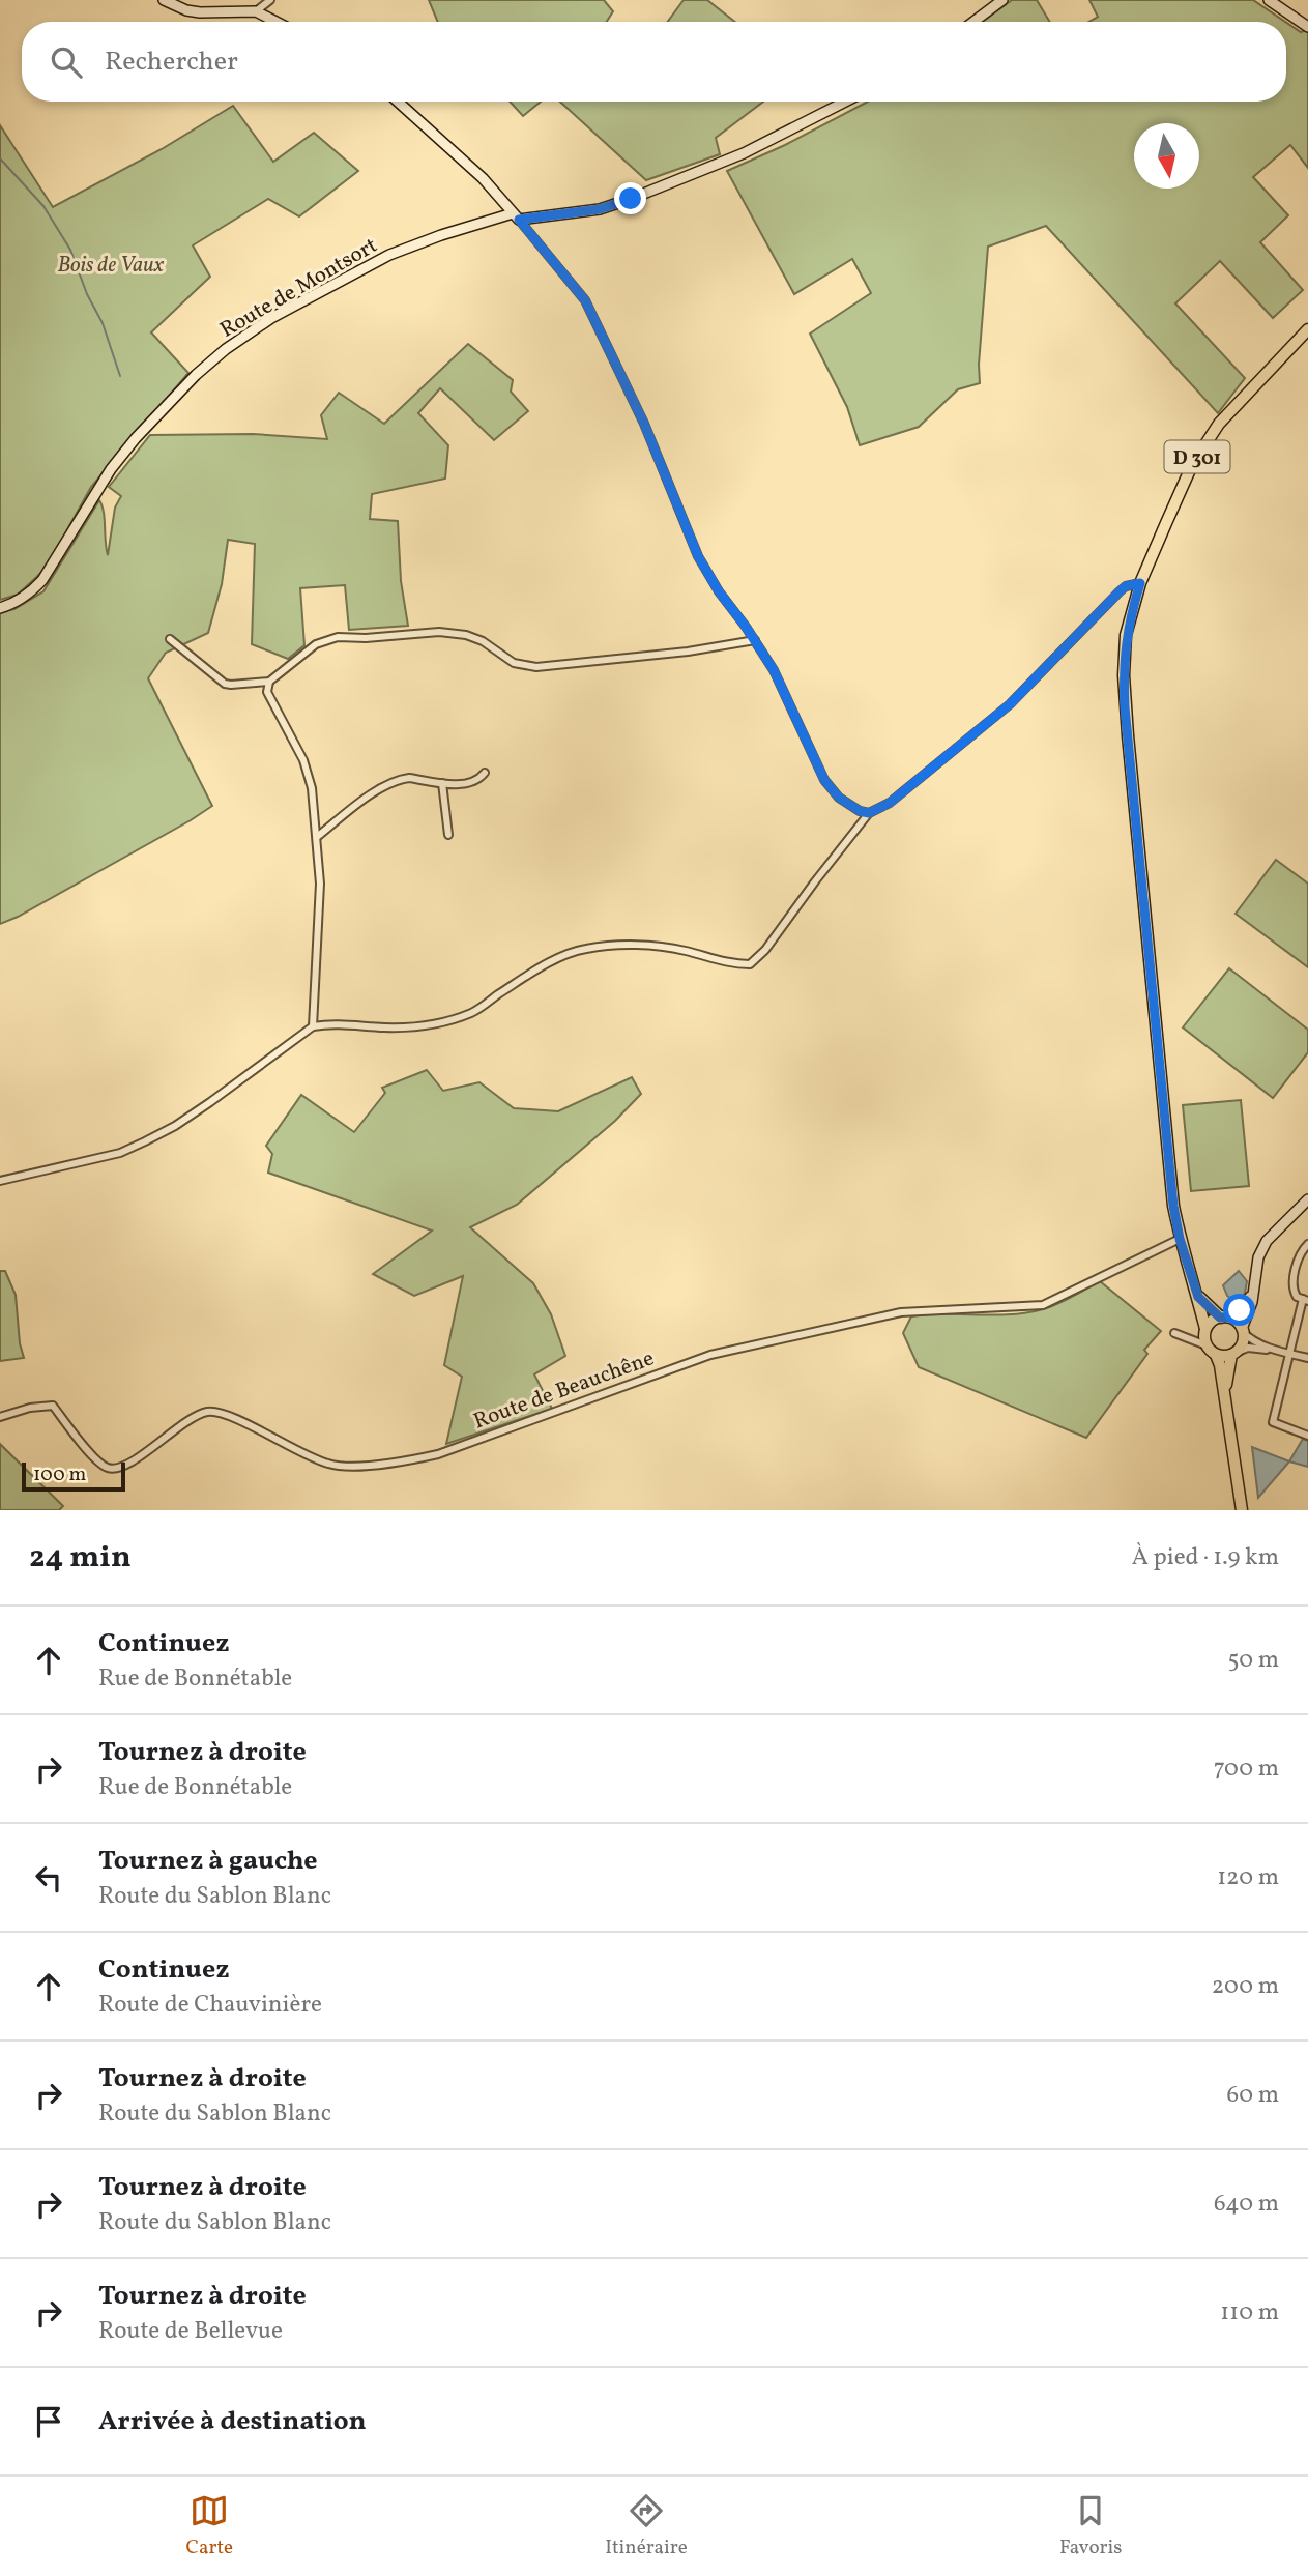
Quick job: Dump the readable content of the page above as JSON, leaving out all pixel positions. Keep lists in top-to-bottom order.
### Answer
{
  "streets": {
    "main road": ["D 301"],
    "street": ["Route de Montsort", "Route de Beauchêne"]
  },
  "crossings": [
    ["D 301", "Route de Beauchêne"]
  ],
  "parks": ["Bois de Vaux"],
  "scale_bar": "100 m",
  "north": "bottom",
  "page": {
    "search": "Rechercher",
    "scale": "100 m",
    "heading": ["24 min", "À pied · 1.9 km"],
    "list": [
      ["Continuez", "Rue de Bonnétable", "50 m"],
      ["Tournez à droite", "Rue de Bonnétable", "700 m"],
      ["Tournez à gauche", "Route du Sablon Blanc", "120 m"],
      ["Continuez", "Route de Chauvinière", "200 m"],
      ["Tournez à droite", "Route du Sablon Blanc", "60 m"],
      ["Tournez à droite", "Route du Sablon Blanc", "640 m"],
      ["Tournez à droite", "Route de Bellevue", "110 m"],
      "Arrivée à destination"
    ],
    "nav": ["Carte", "Itinéraire", "Favoris"]
  }
}
